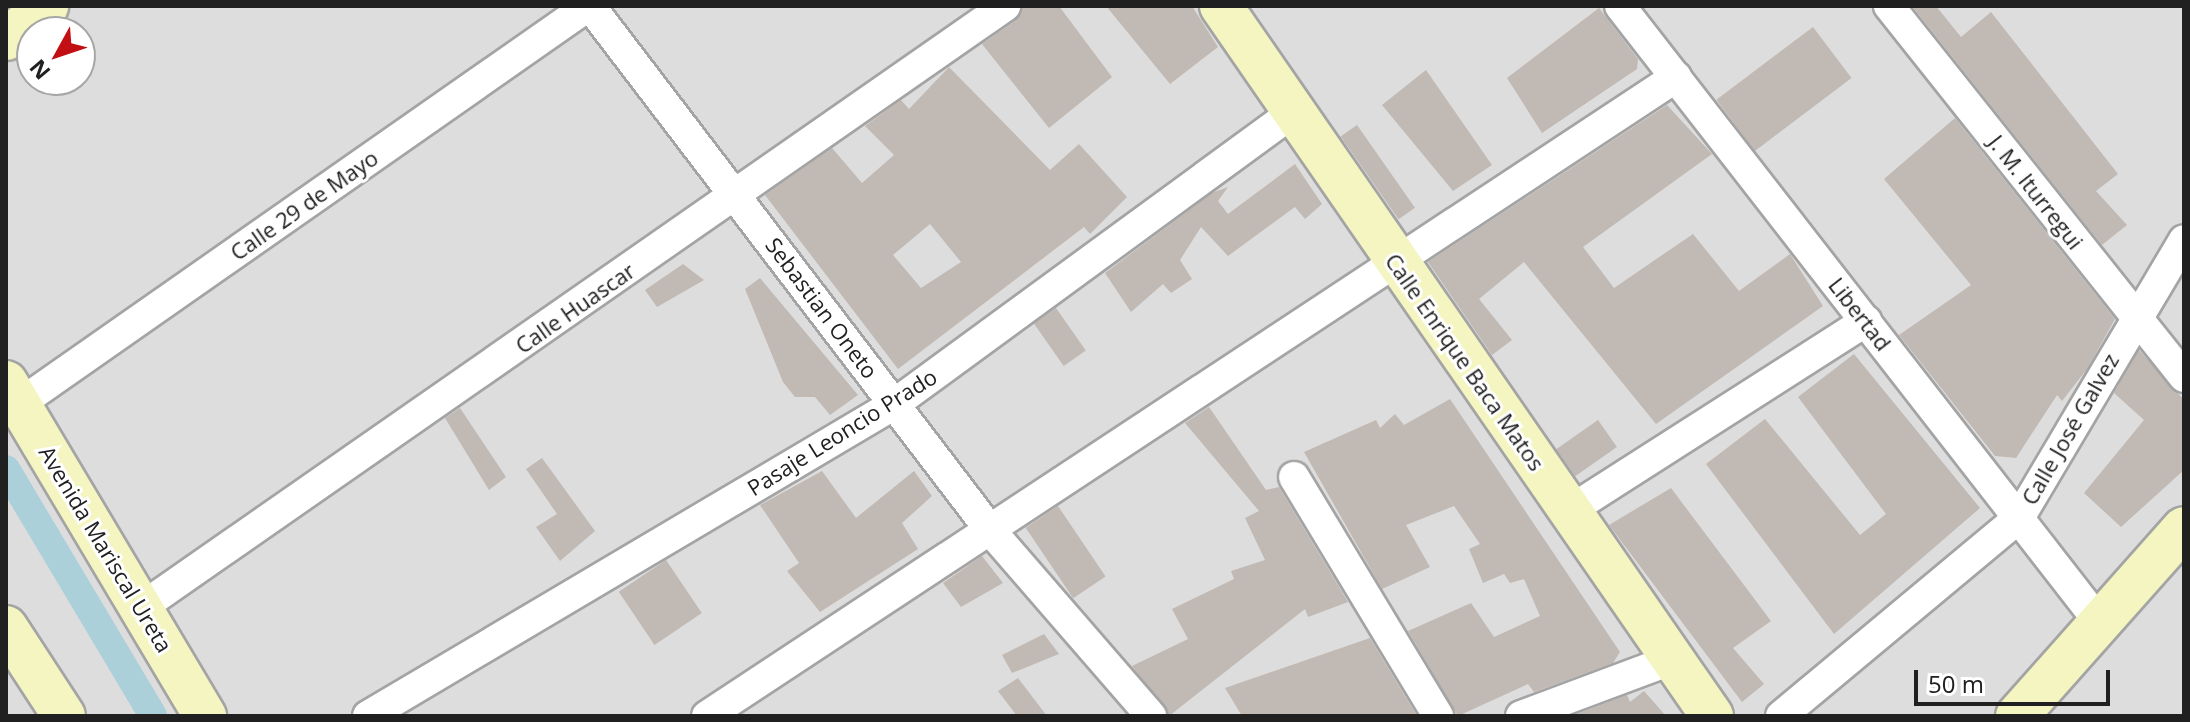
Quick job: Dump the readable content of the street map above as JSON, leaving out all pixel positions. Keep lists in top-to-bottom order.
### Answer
{
  "streets": {
    "street": [
      "J. M. Iturregui",
      "Calle 29 de Mayo",
      "Calle Huascar",
      "Sebastian Oneto",
      "Libertad",
      "Calle Enrique Baca Matos",
      "Calle José Galvez",
      "Pasaje Leoncio Prado",
      "Avenida Mariscal Ureta"
    ]
  },
  "crossings": [
    ["J. M. Iturregui", "Calle José Galvez"],
    ["Calle 29 de Mayo", "Sebastian Oneto"],
    ["Calle 29 de Mayo", "Avenida Mariscal Ureta"],
    ["Calle Huascar", "Sebastian Oneto"],
    ["Calle Huascar", "Avenida Mariscal Ureta"],
    ["Sebastian Oneto", "Pasaje Leoncio Prado"],
    ["Libertad", "Calle José Galvez"],
    ["Calle Enrique Baca Matos", "Pasaje Leoncio Prado"]
  ],
  "scale_bar": "50 m",
  "north": "bottom left"
}
